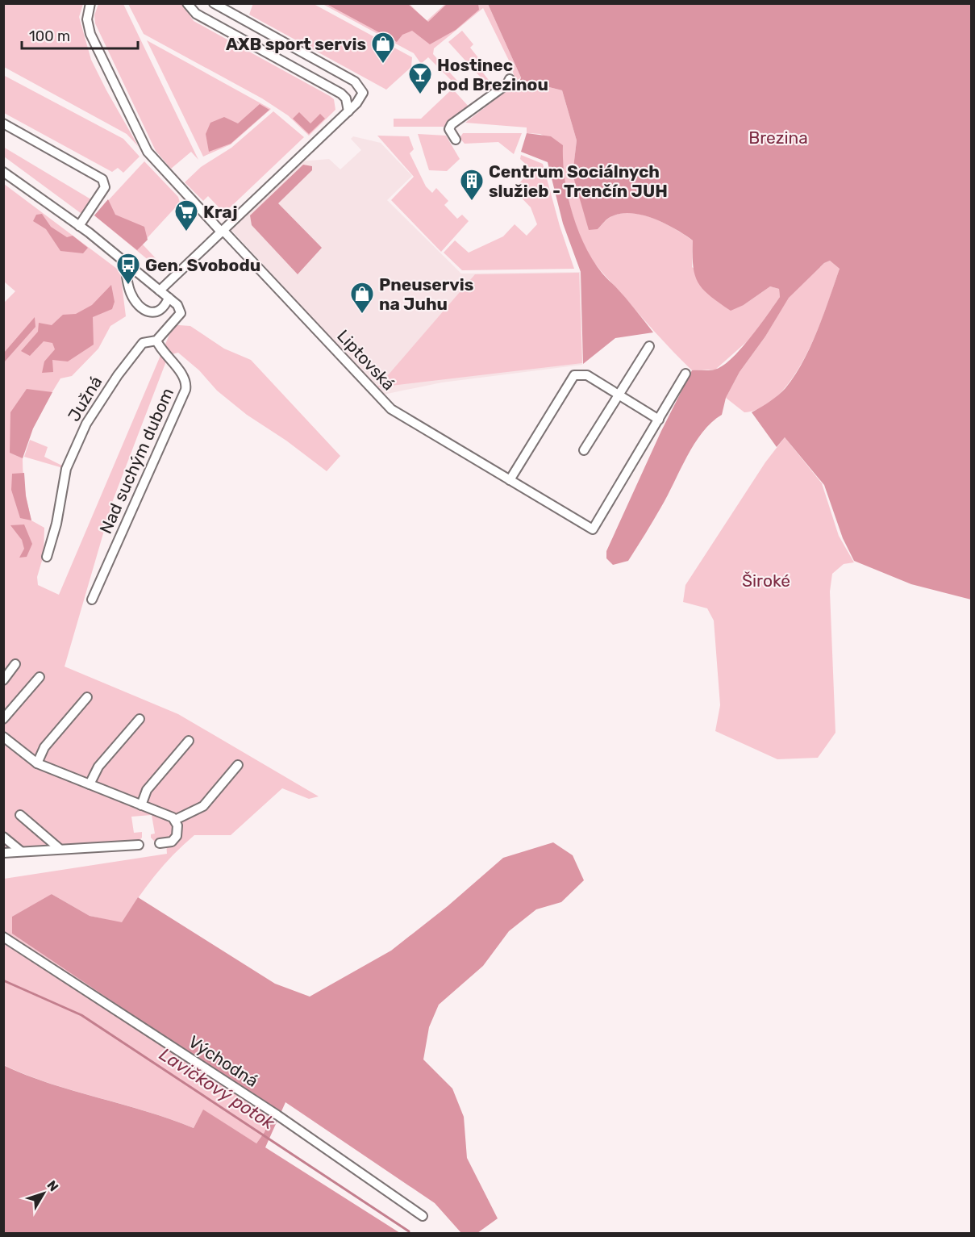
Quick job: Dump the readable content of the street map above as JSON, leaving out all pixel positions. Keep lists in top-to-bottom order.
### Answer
{
  "streets": {
    "street": [
      "Liptovská",
      "Južná",
      "Nad suchým dubom",
      "Východná"
    ]
  },
  "crossings": [
    ["Južná", "Nad suchým dubom"]
  ],
  "water": ["Lavičkový potok"],
  "parks": ["Brezina", "Široké"],
  "places": {
    "shop": ["AXB sport servis", "Pneuservis na Juhu"],
    "bar": ["Hostinec pod Brezinou"],
    "building": ["Centrum Sociálnych služieb - Trenčín JUH"],
    "supermarket": ["Kraj"],
    "bus stop": ["Gen. Svobodu"]
  },
  "scale_bar": "100 m",
  "north": "top right"
}
